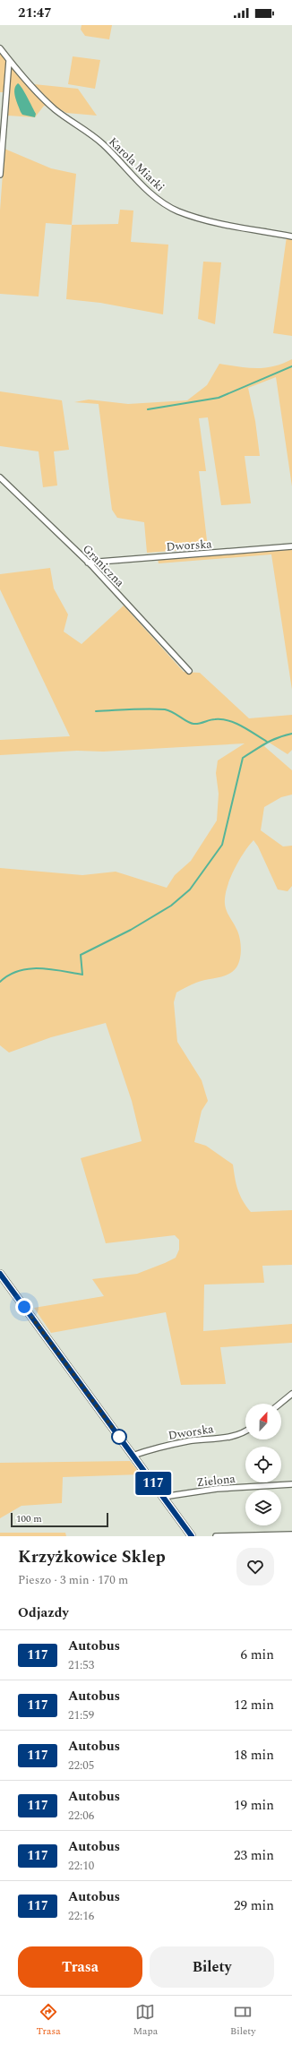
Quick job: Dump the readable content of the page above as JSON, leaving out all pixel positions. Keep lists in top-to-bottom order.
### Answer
{
  "streets": {
    "street": [
      "Karola Miarki",
      "Dworska",
      "Graniczna",
      "Zielona"
    ]
  },
  "crossings": [
    ["Dworska", "Graniczna"]
  ],
  "lines": ["bus line 117"],
  "scale_bar": "100 m",
  "north": "top",
  "page": {
    "status": "21:47",
    "on_map": "117",
    "scale": "100 m",
    "heading": [
      ["Krzyżkowice Sklep", "Pieszo · 3 min · 170 m"],
      "Odjazdy"
    ],
    "list": [
      {
        "mark": "117",
        "name": "Autobus",
        "note": "21:53",
        "value": "6 min"
      },
      {
        "mark": "117",
        "name": "Autobus",
        "note": "21:59",
        "value": "12 min"
      },
      {
        "mark": "117",
        "name": "Autobus",
        "note": "22:05",
        "value": "18 min"
      },
      {
        "mark": "117",
        "name": "Autobus",
        "note": "22:06",
        "value": "19 min"
      },
      {
        "mark": "117",
        "name": "Autobus",
        "note": "22:10",
        "value": "23 min"
      },
      {
        "mark": "117",
        "name": "Autobus",
        "note": "22:16",
        "value": "29 min"
      }
    ],
    "buttons": ["Trasa", "Bilety"],
    "tabs": ["Trasa", "Mapa", "Bilety"]
  }
}
